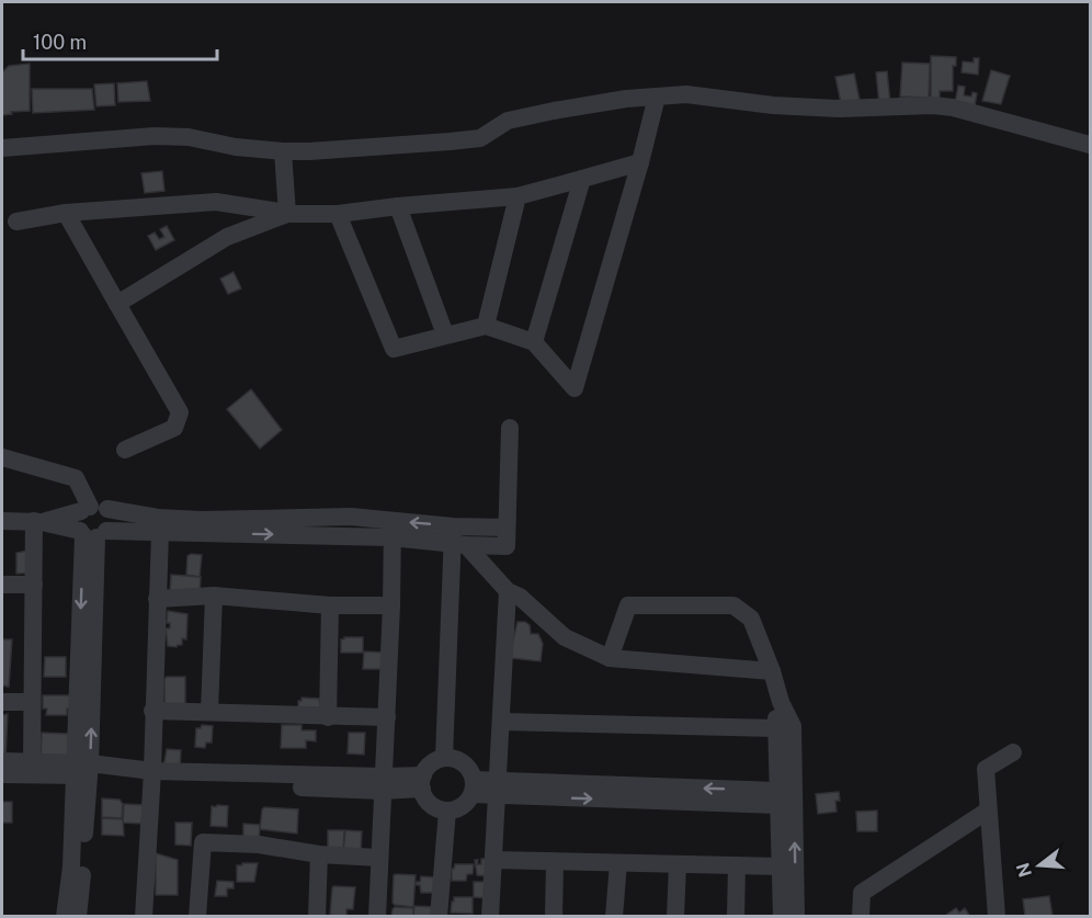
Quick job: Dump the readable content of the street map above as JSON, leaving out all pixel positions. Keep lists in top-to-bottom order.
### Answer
{
  "scale_bar": "100 m",
  "north": "left"
}
